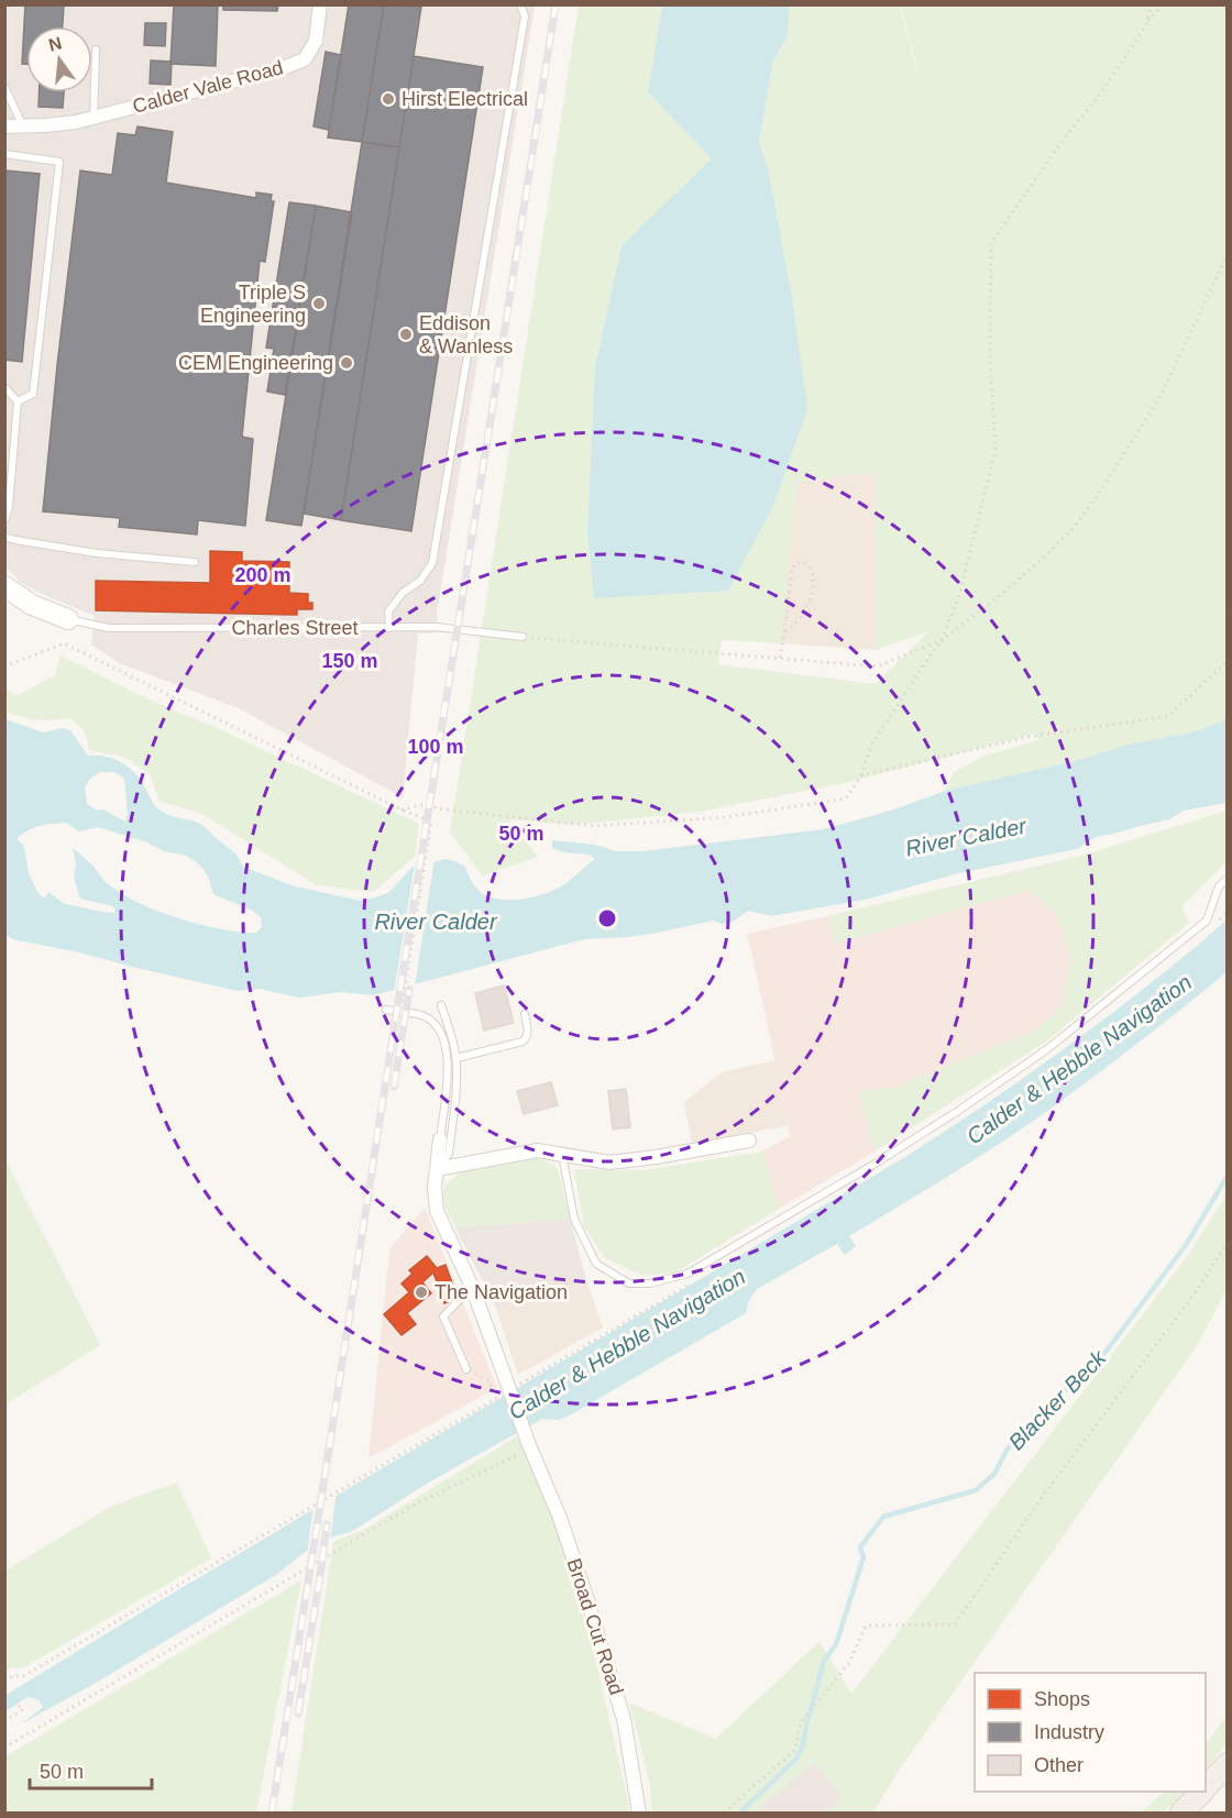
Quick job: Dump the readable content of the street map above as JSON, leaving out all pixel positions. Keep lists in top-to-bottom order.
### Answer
{
  "streets": {
    "street": ["Calder Vale Road", "Broad Cut Road"],
    "lane": ["Charles Street"]
  },
  "water": ["River Calder", "Calder & Hebble Navigation", "Blacker Beck"],
  "places": [
    "Hirst Electrical",
    "Triple S Engineering",
    "Eddison & Wanless",
    "CEM Engineering",
    "The Navigation"
  ],
  "legend": ["Shops", "Industry", "Other"],
  "scale_bar": "50 m",
  "north": "top",
  "rings": [
    "200 m",
    "150 m",
    "100 m",
    "50 m"
  ]
}
